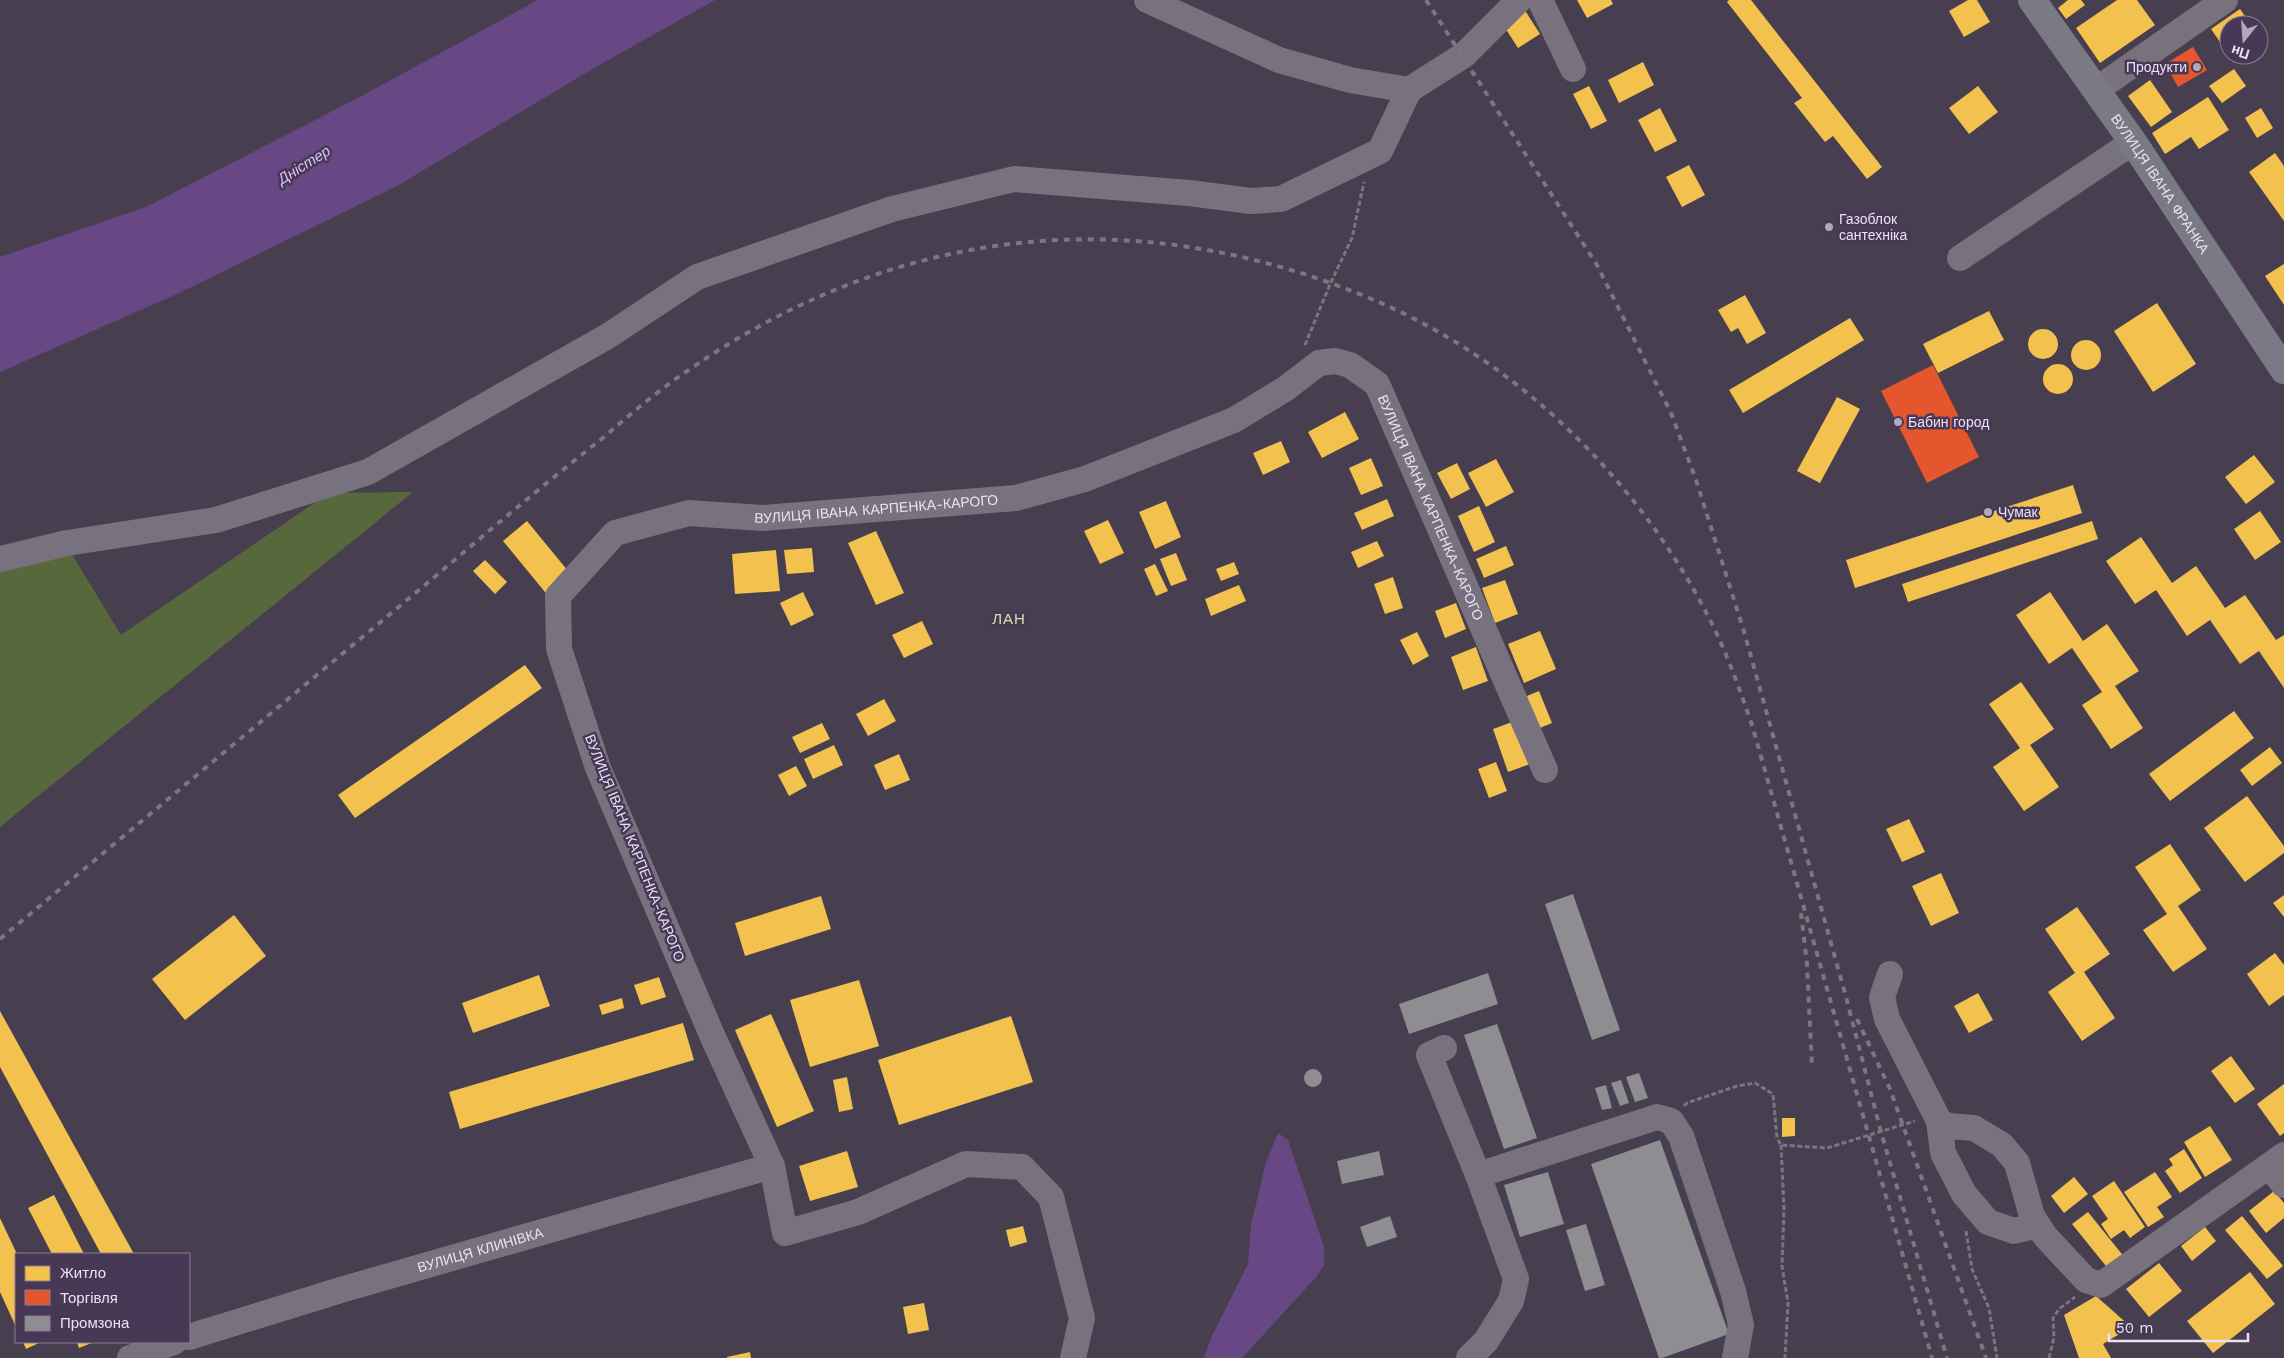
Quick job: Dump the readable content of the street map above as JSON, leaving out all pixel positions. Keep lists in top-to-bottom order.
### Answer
{
  "streets": {
    "main road": ["ВУЛИЦЯ ІВАНА ФРАНКА"],
    "street": ["ВУЛИЦЯ ІВАНА КАРПЕНКА-КАРОГО", "ВУЛИЦЯ КЛИНІВКА"]
  },
  "crossings": [
    ["ВУЛИЦЯ ІВАНА КАРПЕНКА-КАРОГО", "ВУЛИЦЯ КЛИНІВКА"]
  ],
  "districts": ["ЛАН"],
  "water": ["Дністер"],
  "places": [
    "Продукти",
    "Газоблок сантехніка",
    "Бабин город",
    "Чумак"
  ],
  "legend": ["Житло", "Торгівля", "Промзона"],
  "scale_bar": "50 m",
  "north": "bottom"
}
